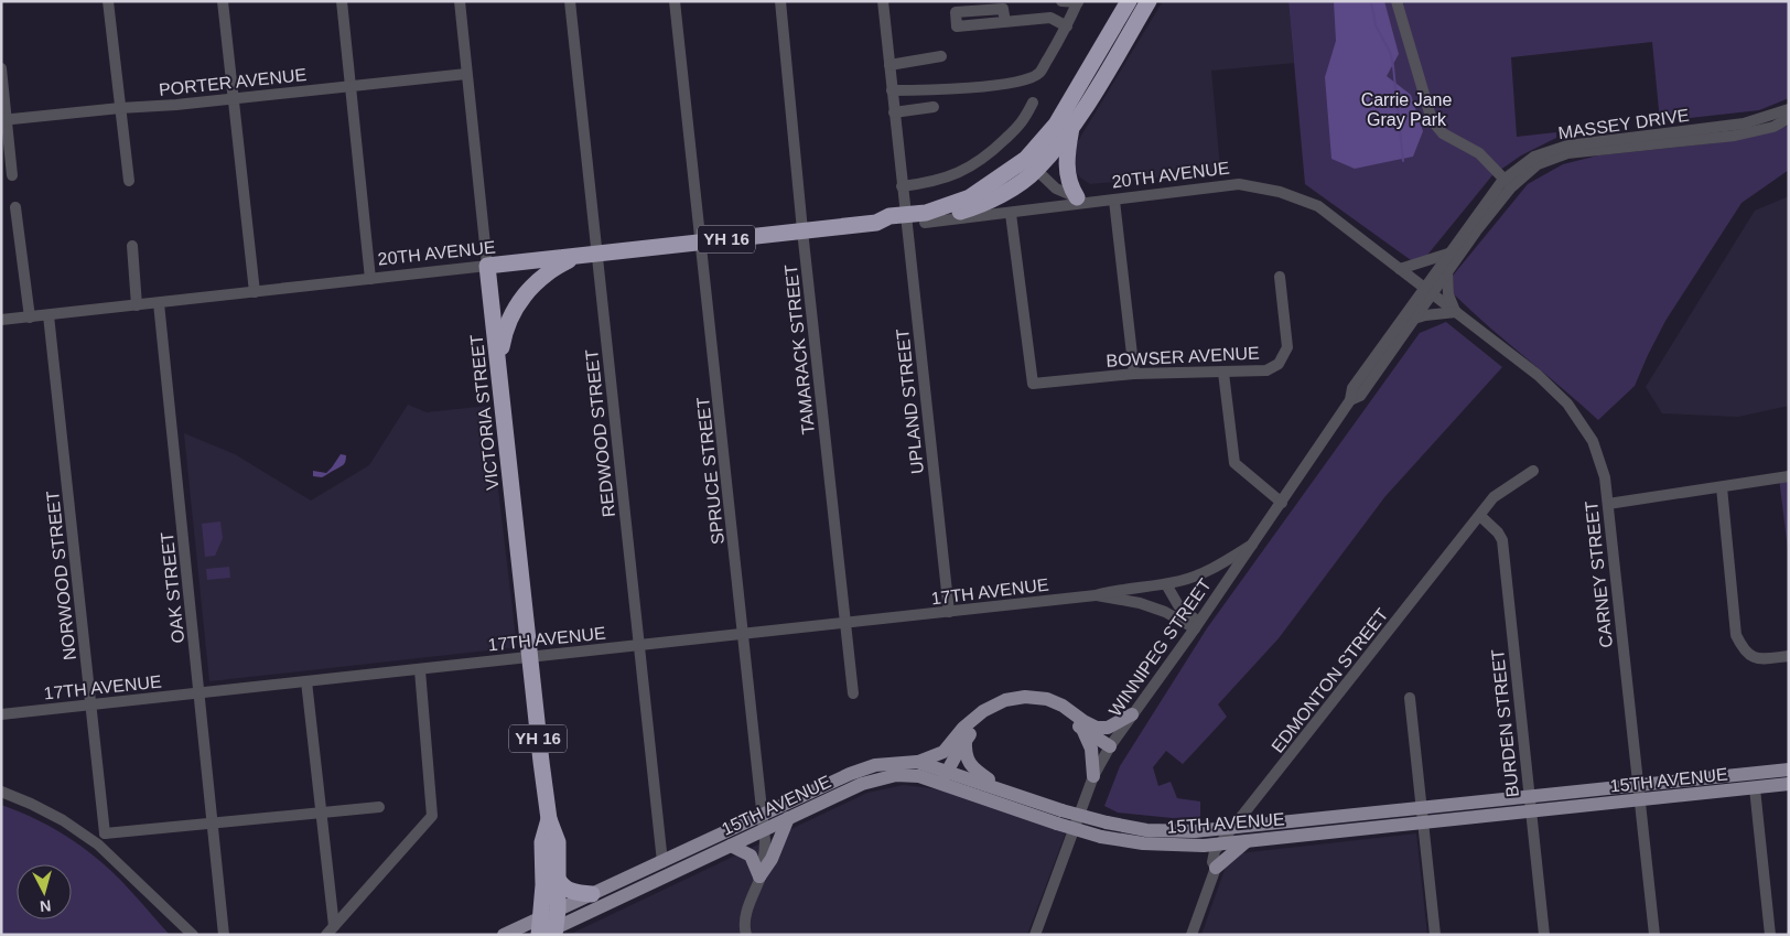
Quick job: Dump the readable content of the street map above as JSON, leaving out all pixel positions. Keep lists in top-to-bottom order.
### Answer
{
  "streets": {
    "highway": ["20TH AVENUE", "YH 16", "VICTORIA STREET"],
    "main road": ["15TH AVENUE"],
    "street": [
      "PORTER AVENUE",
      "MASSEY DRIVE",
      "TAMARACK STREET",
      "BOWSER AVENUE",
      "UPLAND STREET",
      "REDWOOD STREET",
      "SPRUCE STREET",
      "CARNEY STREET",
      "NORWOOD STREET",
      "OAK STREET",
      "17TH AVENUE",
      "WINNIPEG STREET",
      "EDMONTON STREET",
      "BURDEN STREET"
    ]
  },
  "crossings": [
    ["PORTER AVENUE", "VICTORIA STREET"],
    ["MASSEY DRIVE", "20TH AVENUE"],
    ["MASSEY DRIVE", "CARNEY STREET"],
    ["MASSEY DRIVE", "WINNIPEG STREET"],
    ["20TH AVENUE", "YH 16"],
    ["20TH AVENUE", "TAMARACK STREET"],
    ["20TH AVENUE", "BOWSER AVENUE"],
    ["20TH AVENUE", "UPLAND STREET"],
    ["20TH AVENUE", "VICTORIA STREET"],
    ["20TH AVENUE", "REDWOOD STREET"],
    ["20TH AVENUE", "SPRUCE STREET"],
    ["20TH AVENUE", "CARNEY STREET"],
    ["20TH AVENUE", "NORWOOD STREET"],
    ["20TH AVENUE", "OAK STREET"],
    ["20TH AVENUE", "WINNIPEG STREET"],
    ["YH 16", "UPLAND STREET"],
    ["TAMARACK STREET", "17TH AVENUE"],
    ["UPLAND STREET", "17TH AVENUE"],
    ["VICTORIA STREET", "17TH AVENUE"],
    ["VICTORIA STREET", "15TH AVENUE"],
    ["REDWOOD STREET", "17TH AVENUE"],
    ["REDWOOD STREET", "15TH AVENUE"],
    ["SPRUCE STREET", "17TH AVENUE"],
    ["SPRUCE STREET", "15TH AVENUE"],
    ["CARNEY STREET", "WINNIPEG STREET"],
    ["CARNEY STREET", "15TH AVENUE"],
    ["NORWOOD STREET", "17TH AVENUE"],
    ["OAK STREET", "17TH AVENUE"],
    ["17TH AVENUE", "WINNIPEG STREET"],
    ["EDMONTON STREET", "BURDEN STREET"],
    ["EDMONTON STREET", "15TH AVENUE"],
    ["BURDEN STREET", "15TH AVENUE"]
  ],
  "parks": ["Carrie Jane Gray Park"],
  "north": "bottom"
}
